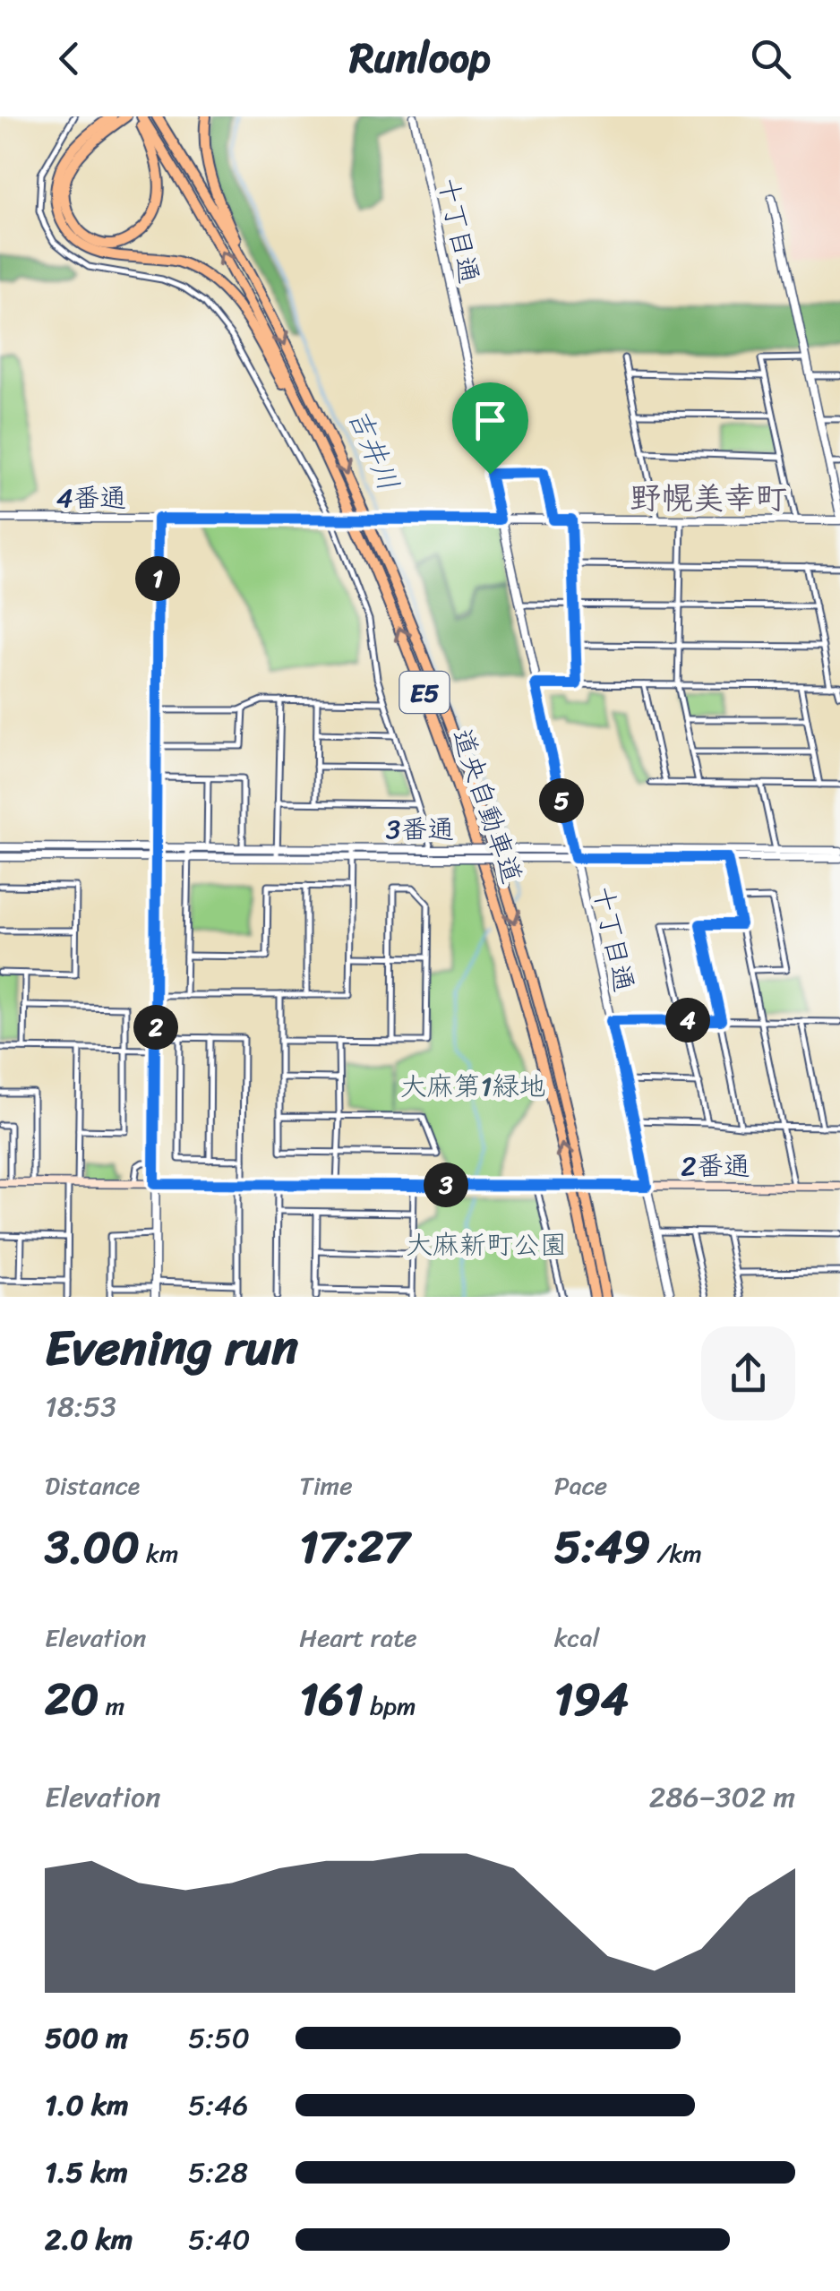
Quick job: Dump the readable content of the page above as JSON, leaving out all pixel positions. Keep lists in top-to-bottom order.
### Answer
{
  "streets": {
    "highway": ["E5", "道央自動車道"],
    "main road": ["2番通"],
    "street": ["十丁目通", "4番通", "3番通"]
  },
  "crossings": [
    ["十丁目通", "4番通"],
    ["十丁目通", "3番通"],
    ["十丁目通", "2番通"]
  ],
  "districts": ["野幌美幸町"],
  "water": ["吉井川"],
  "parks": ["大麻第1緑地", "大麻新町公園"],
  "page": {
    "header": "Runloop",
    "pins": [
      "1",
      "5",
      "4",
      "2",
      "3"
    ],
    "heading": ["Evening run", "18:53"],
    "stats": [
      ["Distance", "3.00 km"],
      ["Time", "17:27"],
      ["Pace", "5:49 /km"],
      ["Elevation", "20 m"],
      ["Heart rate", "161 bpm"],
      ["kcal", "194"]
    ],
    "chart": ["Elevation", "286–302 m"],
    "list": [
      {
        "name": "500 m",
        "note": "5:50"
      },
      {
        "name": "1.0 km",
        "note": "5:46"
      },
      {
        "name": "1.5 km",
        "note": "5:28"
      },
      {
        "name": "2.0 km",
        "note": "5:40"
      }
    ]
  }
}
